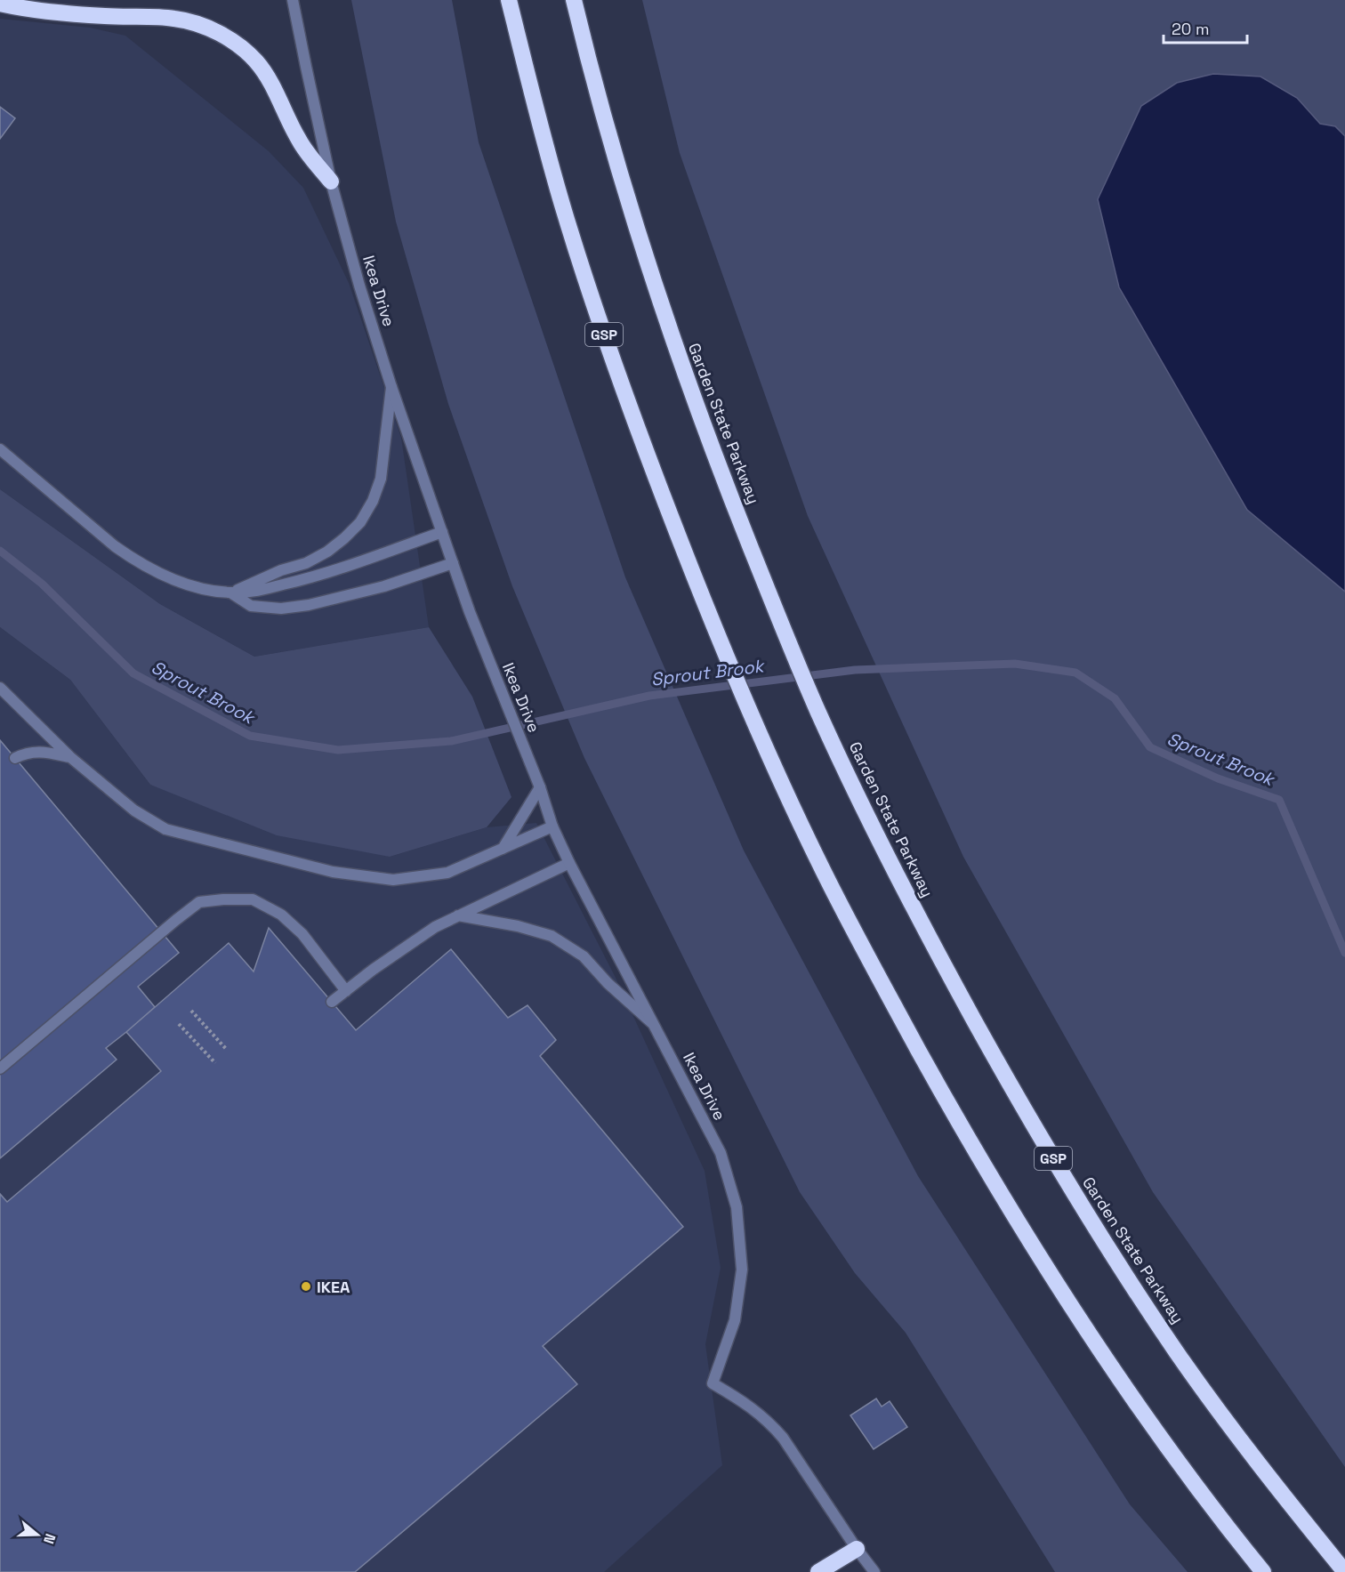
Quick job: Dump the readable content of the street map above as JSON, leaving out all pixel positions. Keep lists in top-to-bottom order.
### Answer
{
  "streets": {
    "highway": ["GSP", "Garden State Parkway"],
    "street": ["Ikea Drive"]
  },
  "water": ["Sprout Brook"],
  "places": ["IKEA"],
  "scale_bar": "20 m",
  "north": "right"
}
